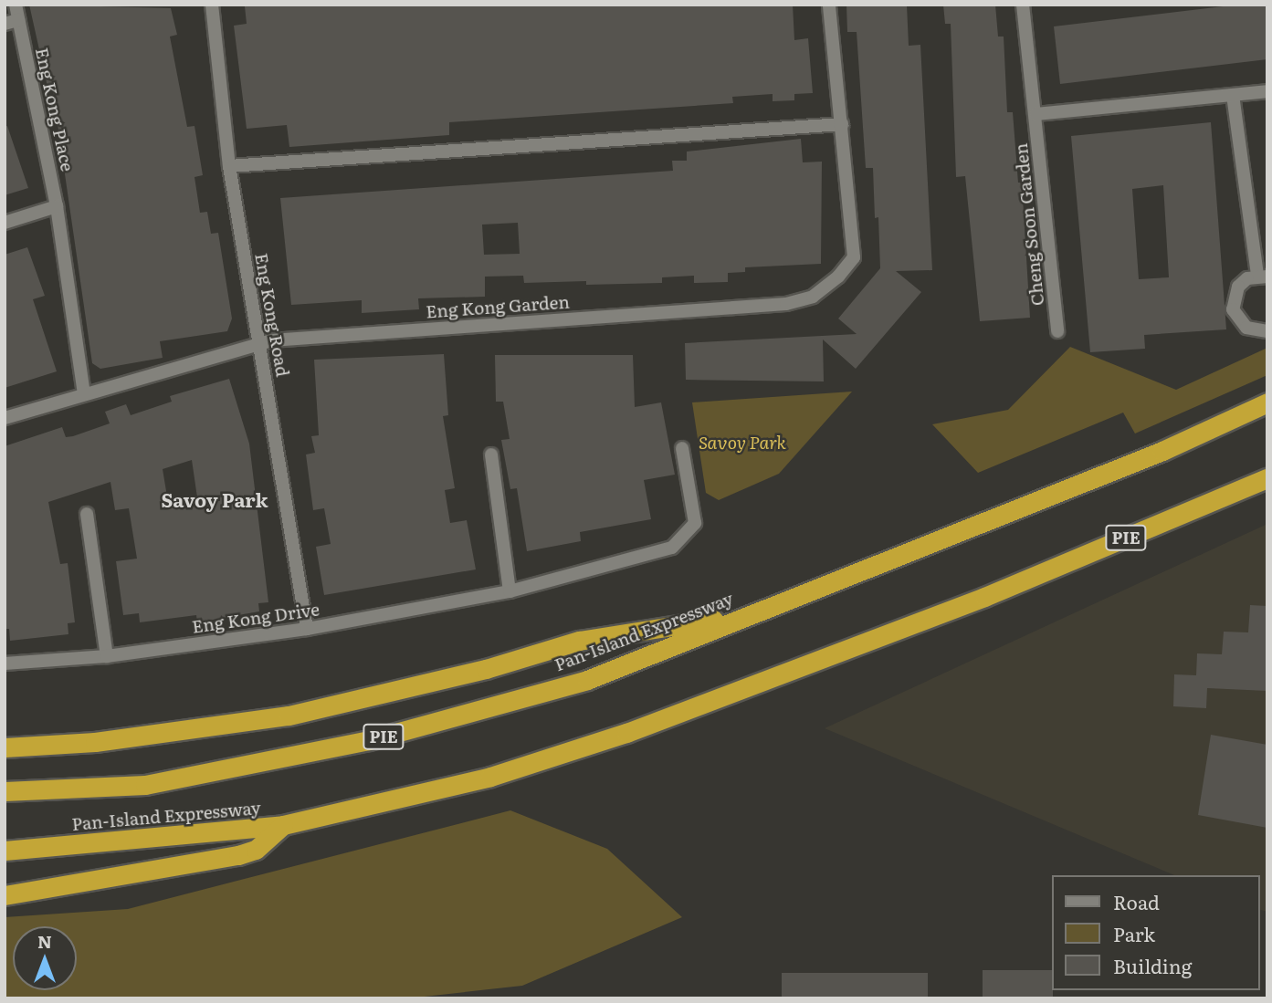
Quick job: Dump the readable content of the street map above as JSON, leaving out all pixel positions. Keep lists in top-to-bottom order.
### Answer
{
  "streets": {
    "highway": ["PIE", "Pan-Island Expressway"],
    "street": [
      "Eng Kong Place",
      "Cheng Soon Garden",
      "Eng Kong Garden",
      "Eng Kong Road",
      "Eng Kong Drive"
    ]
  },
  "crossings": [
    ["Eng Kong Place", "Eng Kong Garden"],
    ["Eng Kong Garden", "Eng Kong Road"],
    ["Eng Kong Road", "Eng Kong Drive"]
  ],
  "districts": ["Savoy Park"],
  "parks": ["Savoy Park"],
  "legend": ["Road", "Park", "Building"],
  "north": "top"
}
